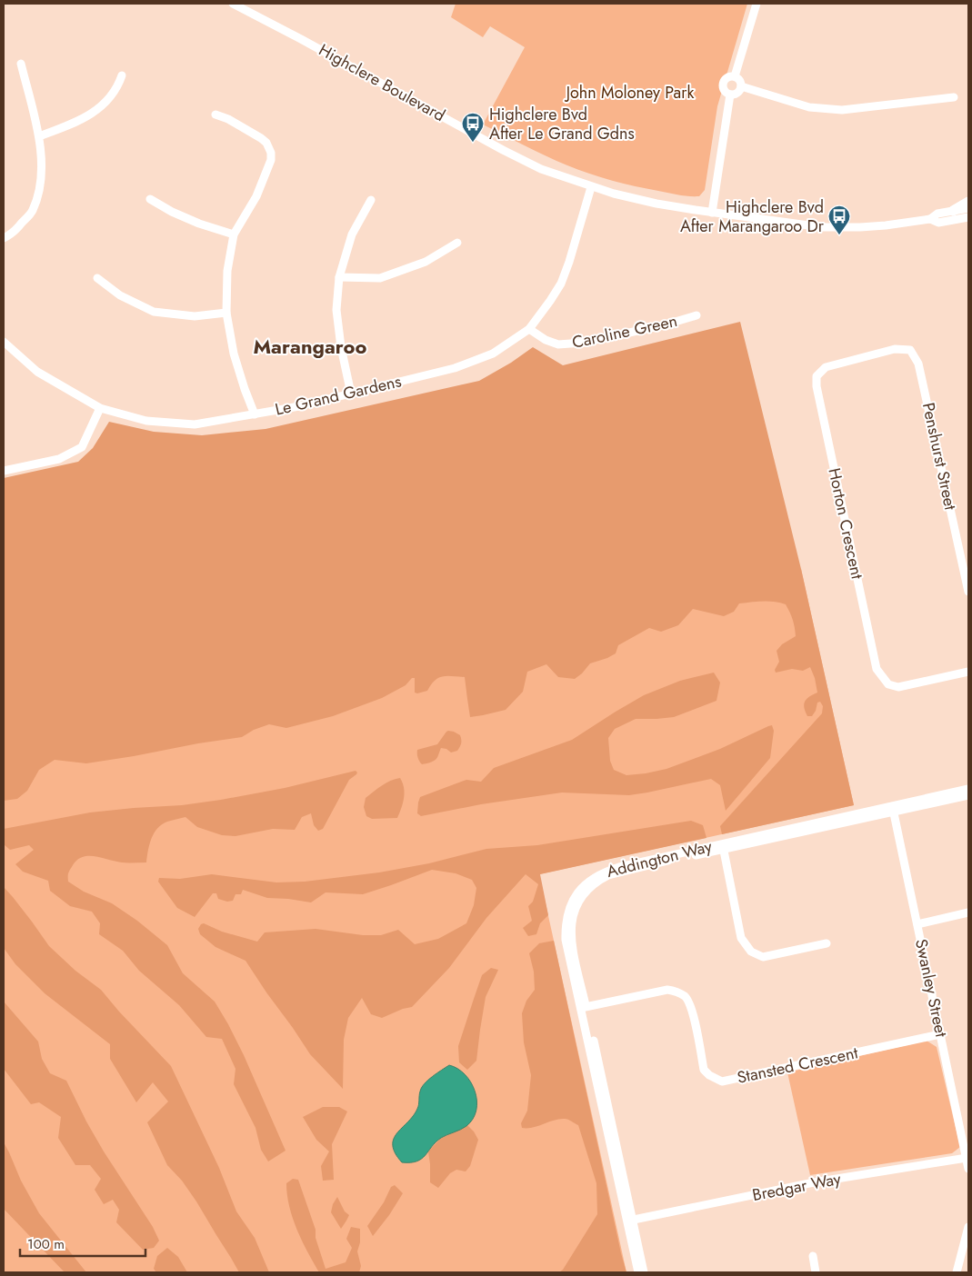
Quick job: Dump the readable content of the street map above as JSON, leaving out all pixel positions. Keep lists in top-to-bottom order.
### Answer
{
  "streets": {
    "street": [
      "Highclere Boulevard",
      "Caroline Green",
      "Le Grand Gardens",
      "Penshurst Street",
      "Horton Crescent",
      "Addington Way",
      "Swanley Street",
      "Stansted Crescent",
      "Bredgar Way"
    ]
  },
  "crossings": [
    ["Highclere Boulevard", "Le Grand Gardens"],
    ["Caroline Green", "Le Grand Gardens"],
    ["Penshurst Street", "Horton Crescent"],
    ["Addington Way", "Swanley Street"],
    ["Addington Way", "Stansted Crescent"],
    ["Addington Way", "Bredgar Way"],
    ["Swanley Street", "Stansted Crescent"],
    ["Swanley Street", "Bredgar Way"]
  ],
  "districts": ["Marangaroo"],
  "parks": ["John Moloney Park"],
  "places": {
    "bus stop": ["Highclere Bvd After Le Grand Gdns", "Highclere Bvd After Marangaroo Dr"]
  },
  "scale_bar": "100 m"
}
